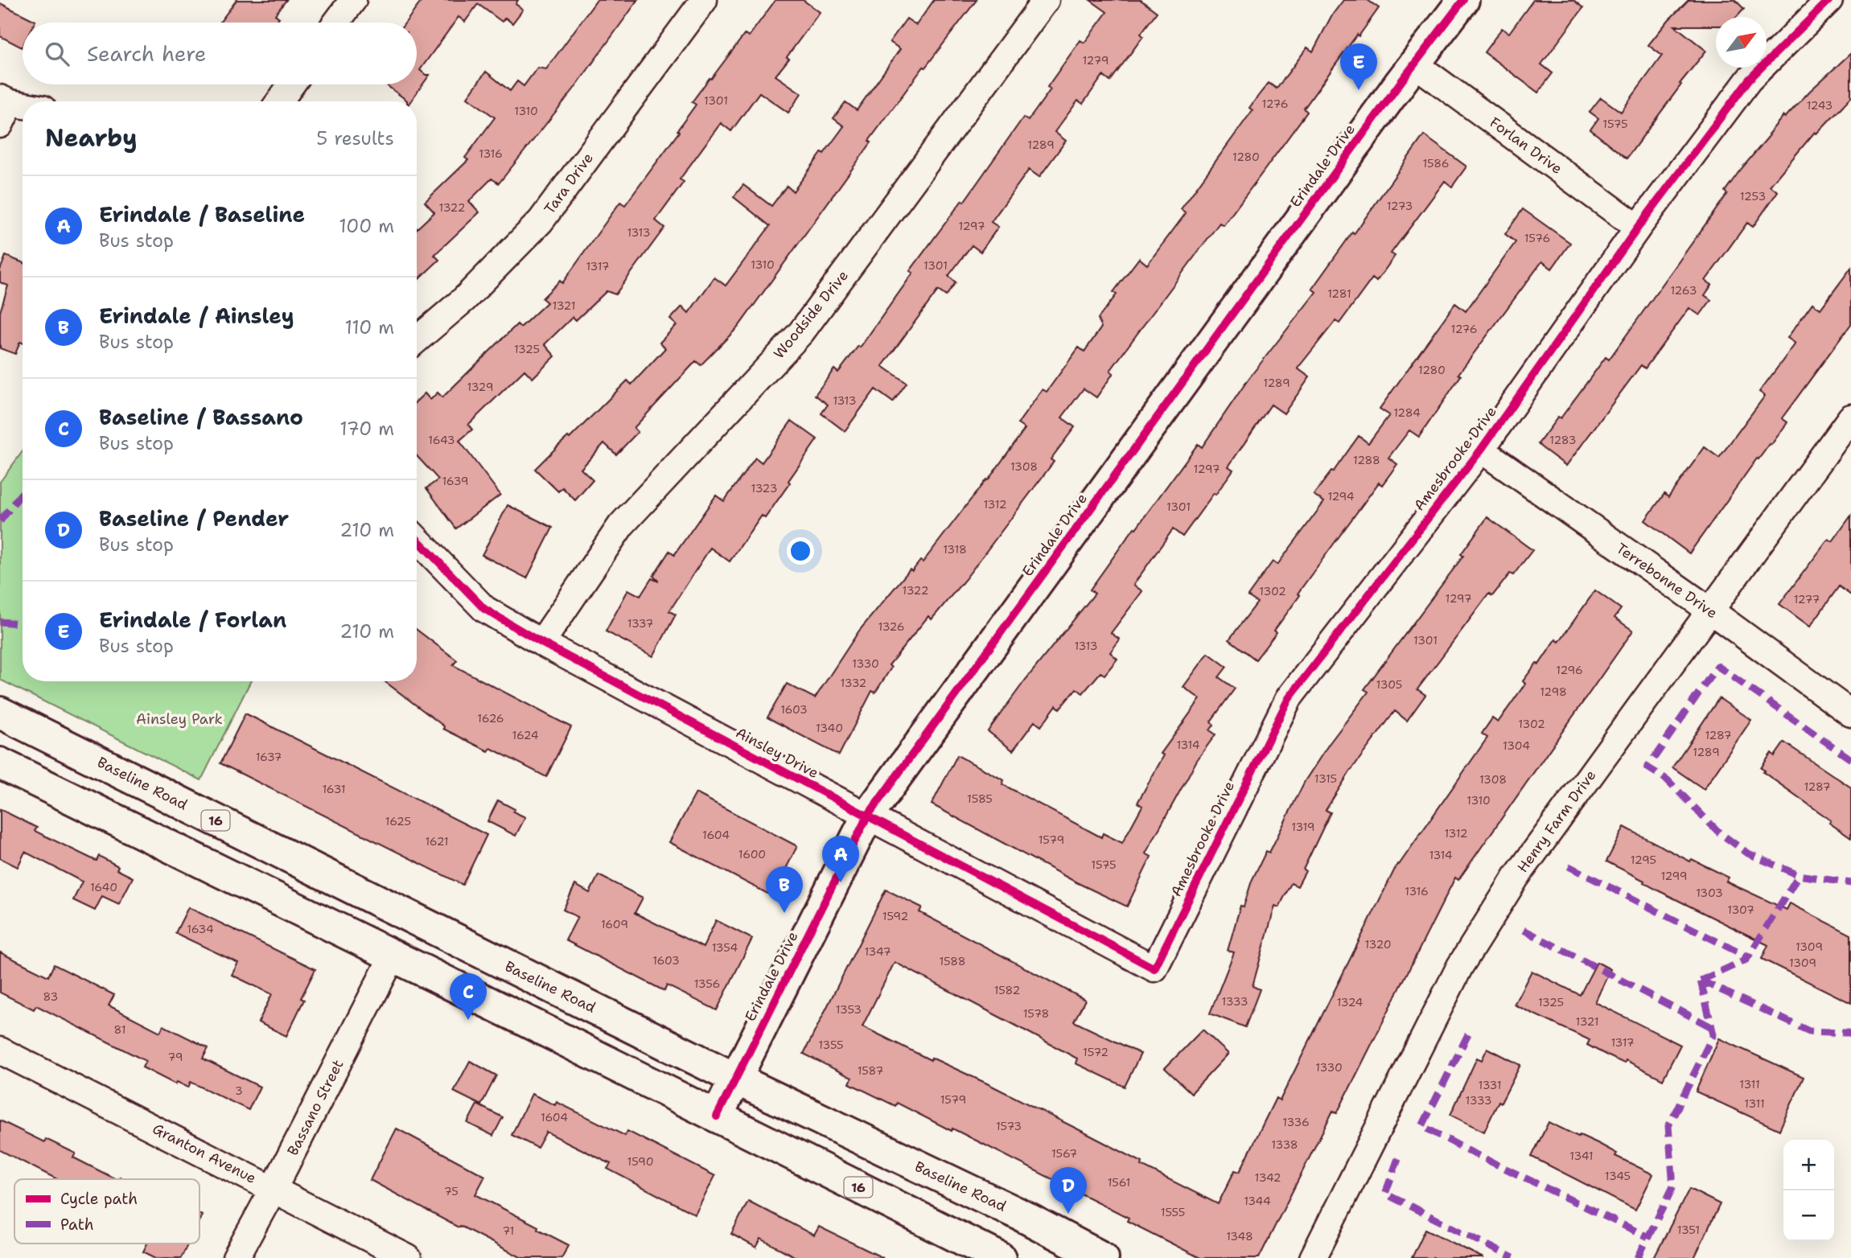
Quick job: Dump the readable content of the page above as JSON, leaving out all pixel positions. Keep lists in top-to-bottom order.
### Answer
{
  "streets": {
    "main road": ["Erindale Drive", "Baseline Road", "16"],
    "street": [
      "Forlan Drive",
      "Tara Drive",
      "Woodside Drive",
      "Amesbrooke Drive",
      "Terrebonne Drive",
      "Ainsley Drive",
      "Henry Farm Drive",
      "Bassano Street",
      "Granton Avenue"
    ]
  },
  "crossings": [
    ["Forlan Drive", "Erindale Drive"],
    ["Forlan Drive", "Amesbrooke Drive"],
    ["Erindale Drive", "Ainsley Drive"],
    ["Erindale Drive", "Baseline Road"],
    ["Erindale Drive", "16"],
    ["Woodside Drive", "Ainsley Drive"],
    ["Amesbrooke Drive", "Terrebonne Drive"],
    ["Amesbrooke Drive", "Ainsley Drive"],
    ["Terrebonne Drive", "Henry Farm Drive"],
    ["16", "Bassano Street"],
    ["Bassano Street", "Granton Avenue"]
  ],
  "parks": ["Ainsley Park"],
  "house_numbers": [
    "1279",
    "1301",
    "1276",
    "1243",
    "1310",
    "1575",
    "1289",
    "1316",
    "1280",
    "1586",
    "1253",
    "1273",
    "1322",
    "1297",
    "1313",
    "1576",
    "1310",
    "1301",
    "1317",
    "1263",
    "1281",
    "1321",
    "1276",
    "1325",
    "1280",
    "1289",
    "1329",
    "1313",
    "1284",
    "1643",
    "1283",
    "1288",
    "1308",
    "1297",
    "1639",
    "1323",
    "1294",
    "1312",
    "1301",
    "1318",
    "1322",
    "1302",
    "1297",
    "1277",
    "1337",
    "1326",
    "1301",
    "1313",
    "1330",
    "1296",
    "1332",
    "1305",
    "1298",
    "1603",
    "1626",
    "1302",
    "1340",
    "1624",
    "1287",
    "1314",
    "1304",
    "1289",
    "1637",
    "1315",
    "1308",
    "1287",
    "1631",
    "1585",
    "1310",
    "1625",
    "1319",
    "1312",
    "1604",
    "1579",
    "1621",
    "1600",
    "1314",
    "1295",
    "1575",
    "1299",
    "1640",
    "1316",
    "1303",
    "1307",
    "1592",
    "1609",
    "1634",
    "1320",
    "1309",
    "1354",
    "1347",
    "1603",
    "1588",
    "1309",
    "1356",
    "1582",
    "83",
    "1333",
    "1324",
    "1325",
    "1353",
    "1578",
    "1321",
    "81",
    "1317",
    "1355",
    "1572",
    "79",
    "1330",
    "1587",
    "1311",
    "1331",
    "3",
    "1579",
    "1333",
    "1311",
    "1604",
    "1336",
    "1573",
    "1338",
    "1567",
    "1341",
    "1590",
    "1345",
    "1342",
    "1561",
    "75",
    "1344",
    "1555",
    "1351",
    "71",
    "1348"
  ],
  "legend": ["Cycle path", "Path"],
  "north": "top right",
  "page": {
    "search": "Search here",
    "pins": [
      "E",
      "A",
      "B",
      "C",
      "D"
    ],
    "heading": ["Nearby", "5 results"],
    "list": [
      {
        "mark": "A",
        "name": "Erindale / Baseline",
        "note": "Bus stop",
        "value": "100 m"
      },
      {
        "mark": "B",
        "name": "Erindale / Ainsley",
        "note": "Bus stop",
        "value": "110 m"
      },
      {
        "mark": "C",
        "name": "Baseline / Bassano",
        "note": "Bus stop",
        "value": "170 m"
      },
      {
        "mark": "D",
        "name": "Baseline / Pender",
        "note": "Bus stop",
        "value": "210 m"
      },
      {
        "mark": "E",
        "name": "Erindale / Forlan",
        "note": "Bus stop",
        "value": "210 m"
      }
    ],
    "map_buttons": ["+", "−"]
  }
}
